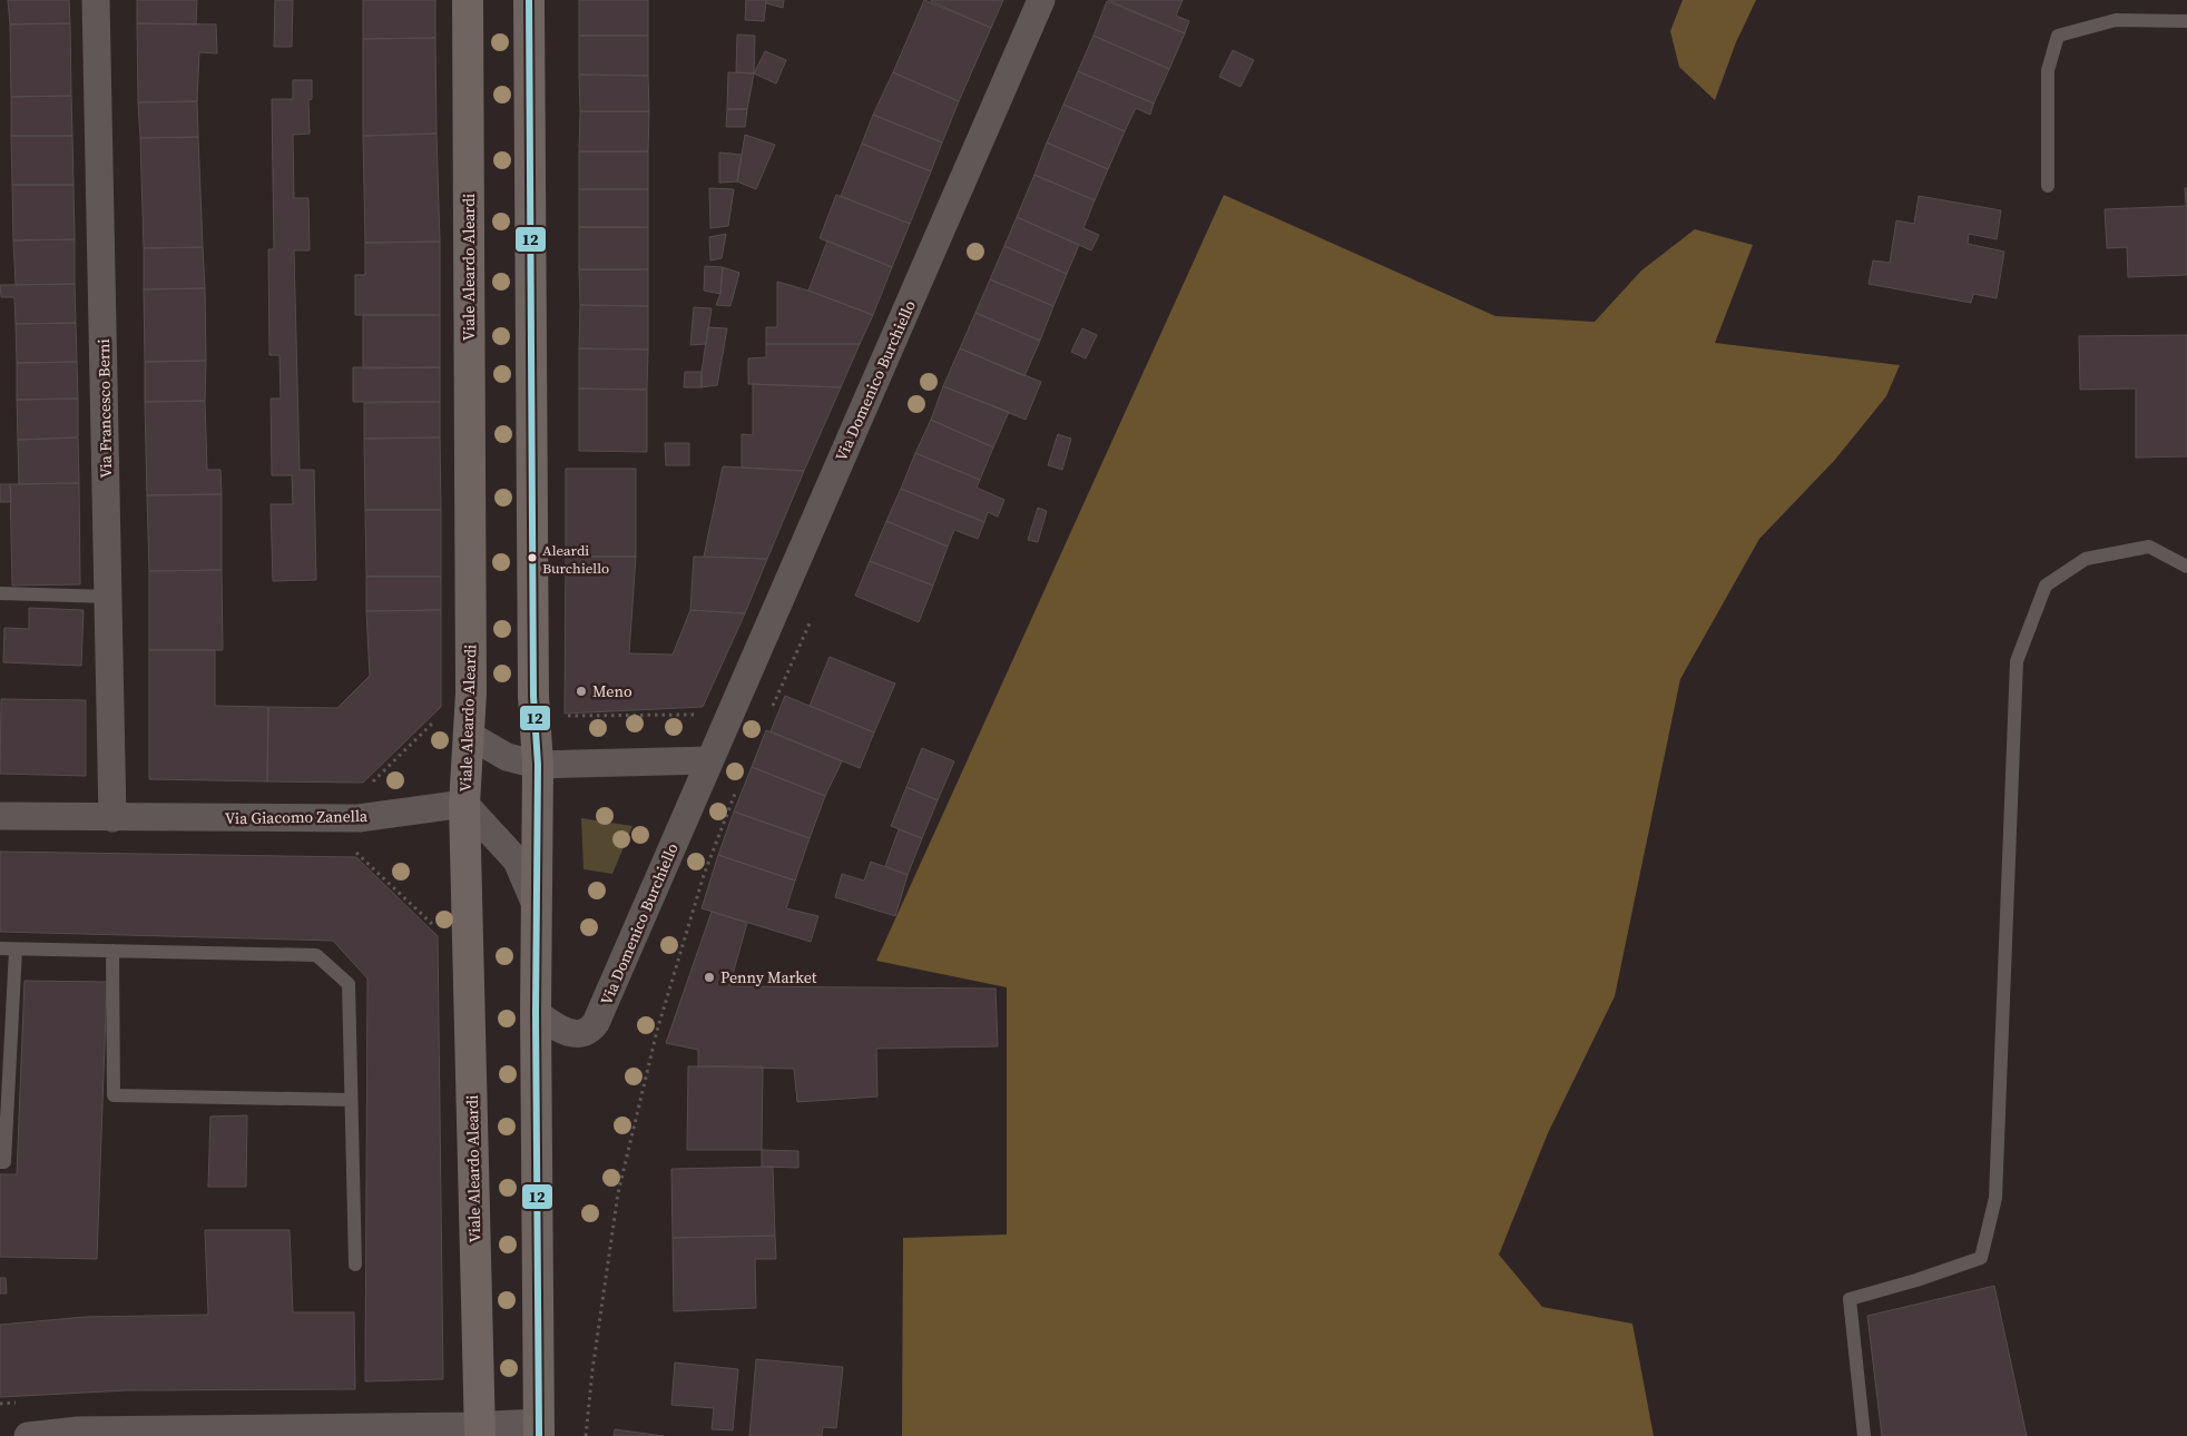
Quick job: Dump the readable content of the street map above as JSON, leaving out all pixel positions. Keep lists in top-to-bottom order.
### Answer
{
  "streets": {
    "main road": ["Viale Aleardo Aleardi"],
    "street": ["Via Domenico Burchiello", "Via Francesco Berni", "Via Giacomo Zanella"]
  },
  "crossings": [
    ["Viale Aleardo Aleardi", "Via Giacomo Zanella"],
    ["Via Francesco Berni", "Via Giacomo Zanella"]
  ],
  "places": ["Aleardi Burchiello", "Meno", "Penny Market"],
  "lines": ["transit line 12"]
}
